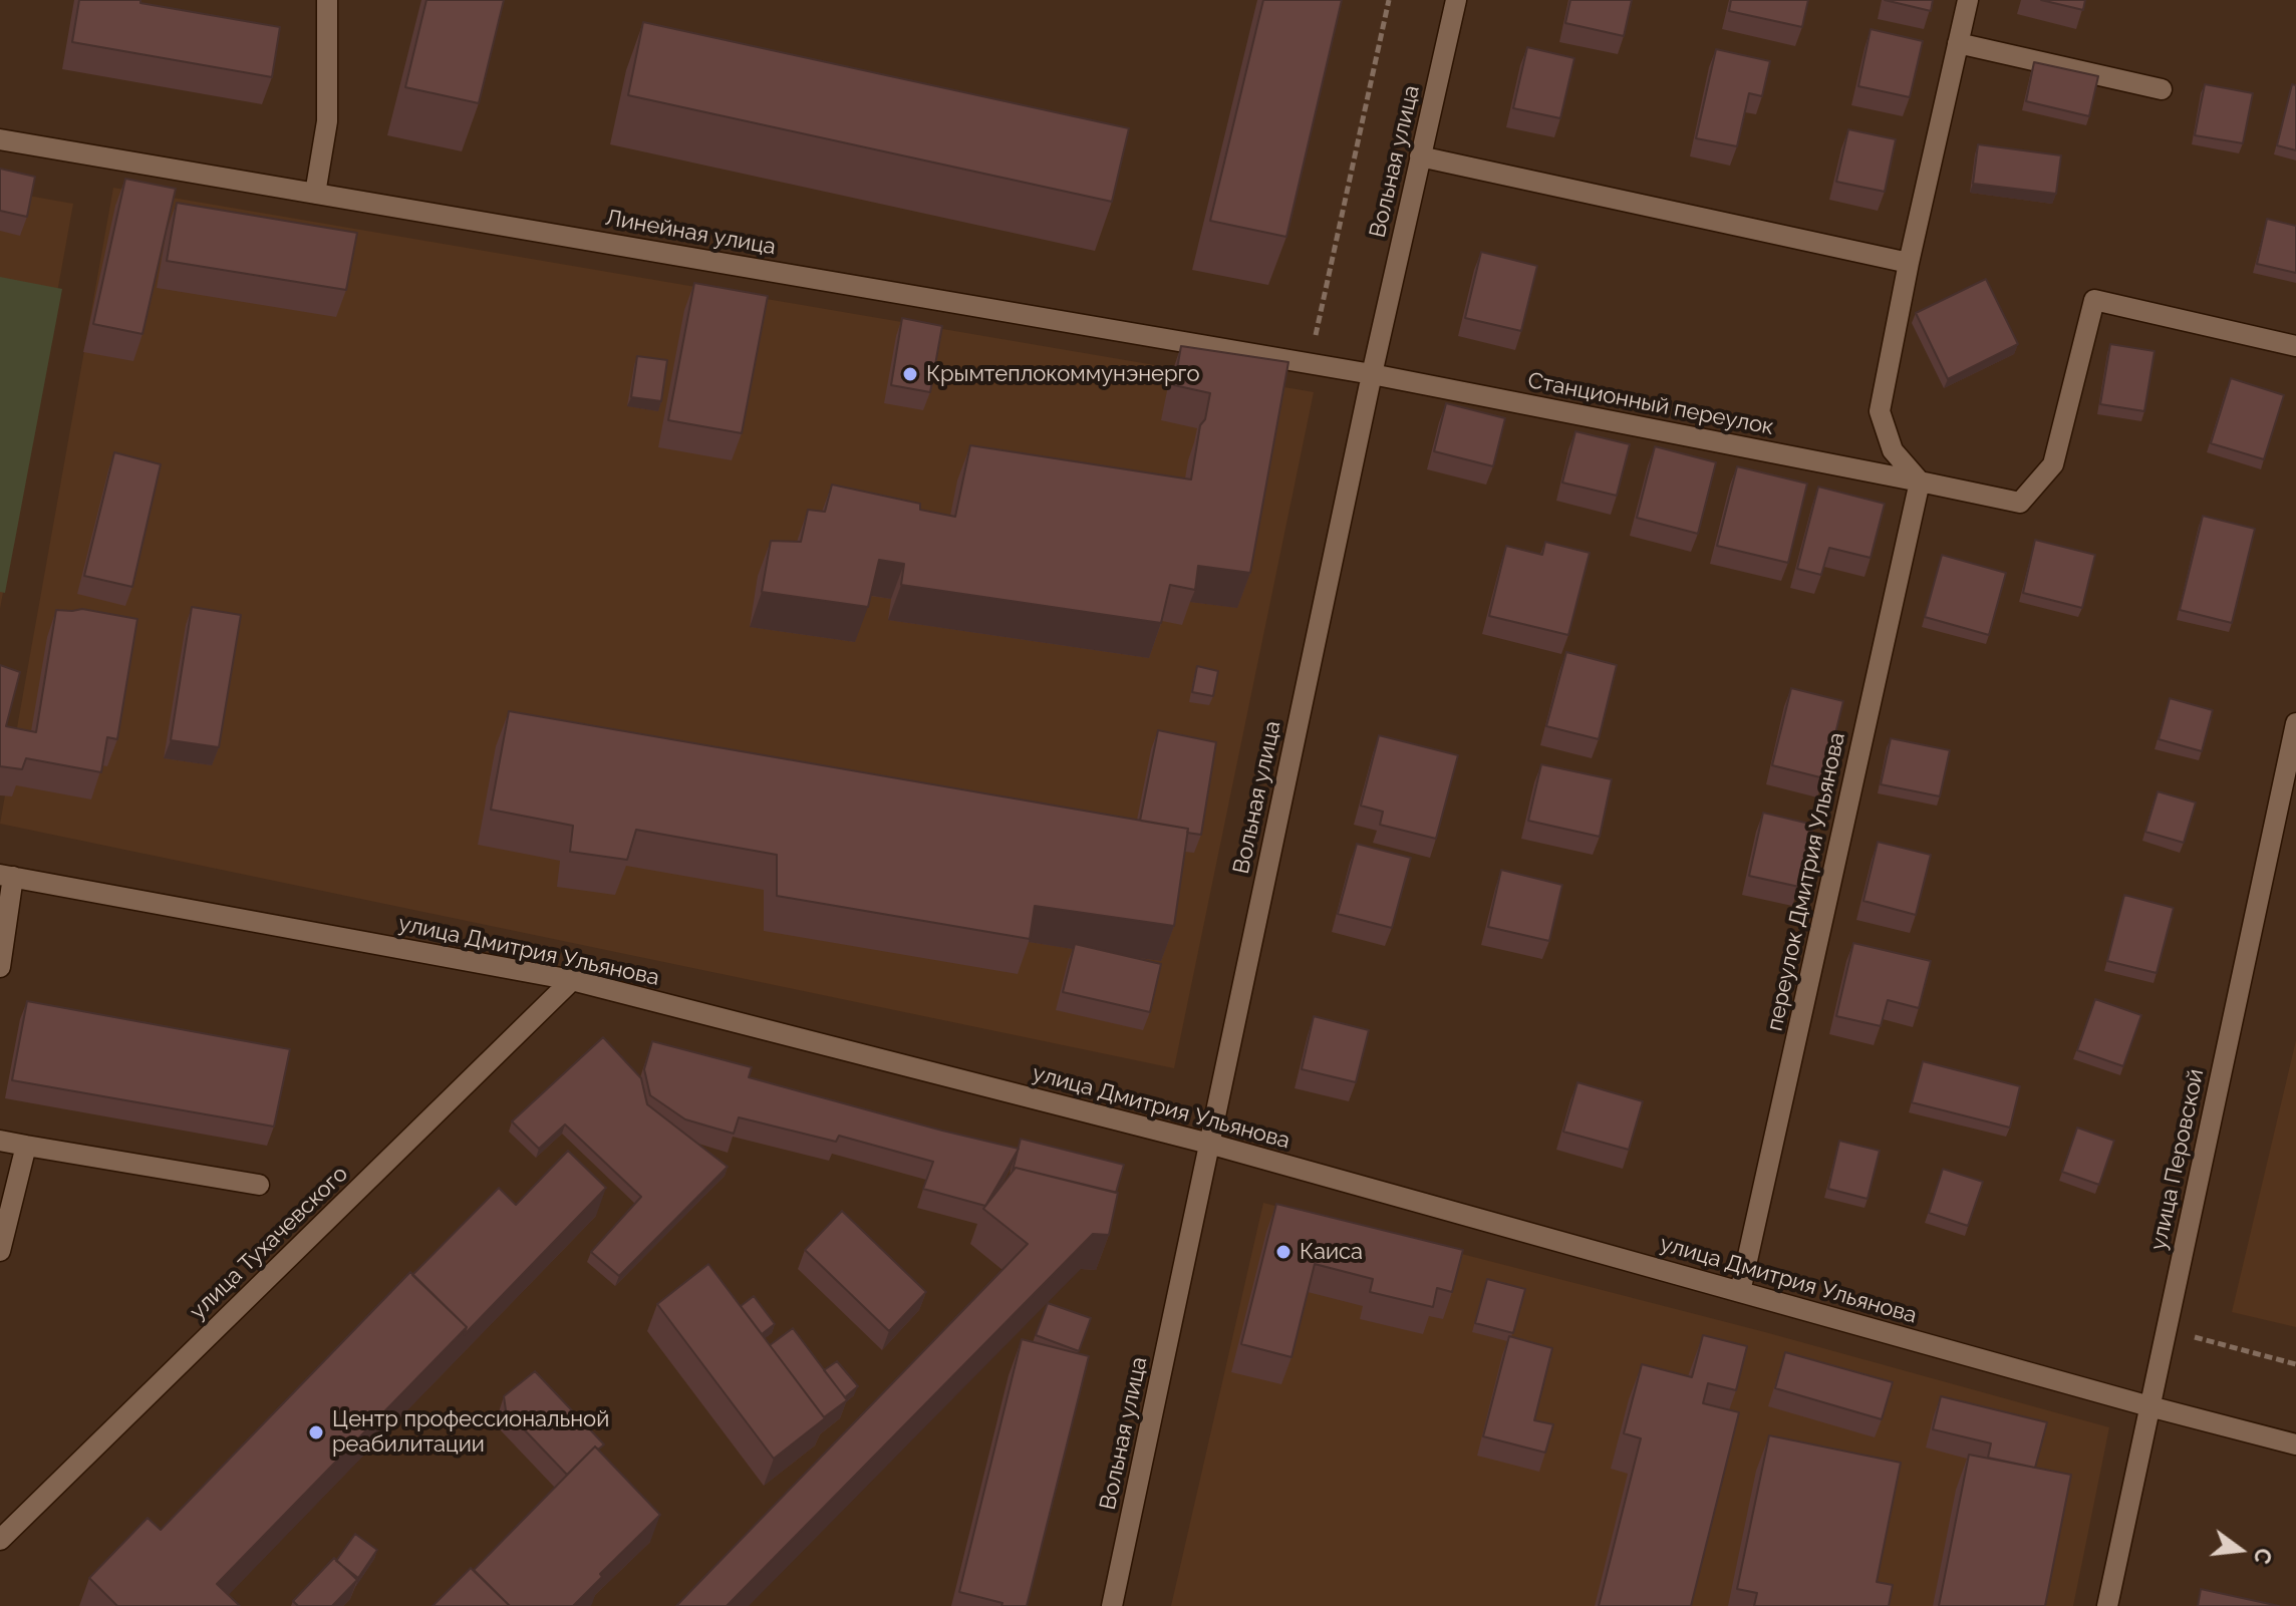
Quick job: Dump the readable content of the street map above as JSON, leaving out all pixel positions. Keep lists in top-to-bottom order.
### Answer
{
  "streets": {
    "street": [
      "Вольная улица",
      "Линейная улица",
      "Станционный переулок",
      "переулок Дмитрия Ульянова",
      "улица Дмитрия Ульянова",
      "улица Перовской",
      "улица Тухачевского"
    ]
  },
  "crossings": [
    ["Вольная улица", "Линейная улица"],
    ["Вольная улица", "Станционный переулок"],
    ["Вольная улица", "улица Дмитрия Ульянова"],
    ["Линейная улица", "Станционный переулок"],
    ["Станционный переулок", "переулок Дмитрия Ульянова"],
    ["переулок Дмитрия Ульянова", "улица Дмитрия Ульянова"],
    ["улица Дмитрия Ульянова", "улица Перовской"],
    ["улица Дмитрия Ульянова", "улица Тухачевского"]
  ],
  "places": ["Крымтеплокоммунэнерго", "Каиса", "Центр профессиональной реабилитации"],
  "north": "right"
}
